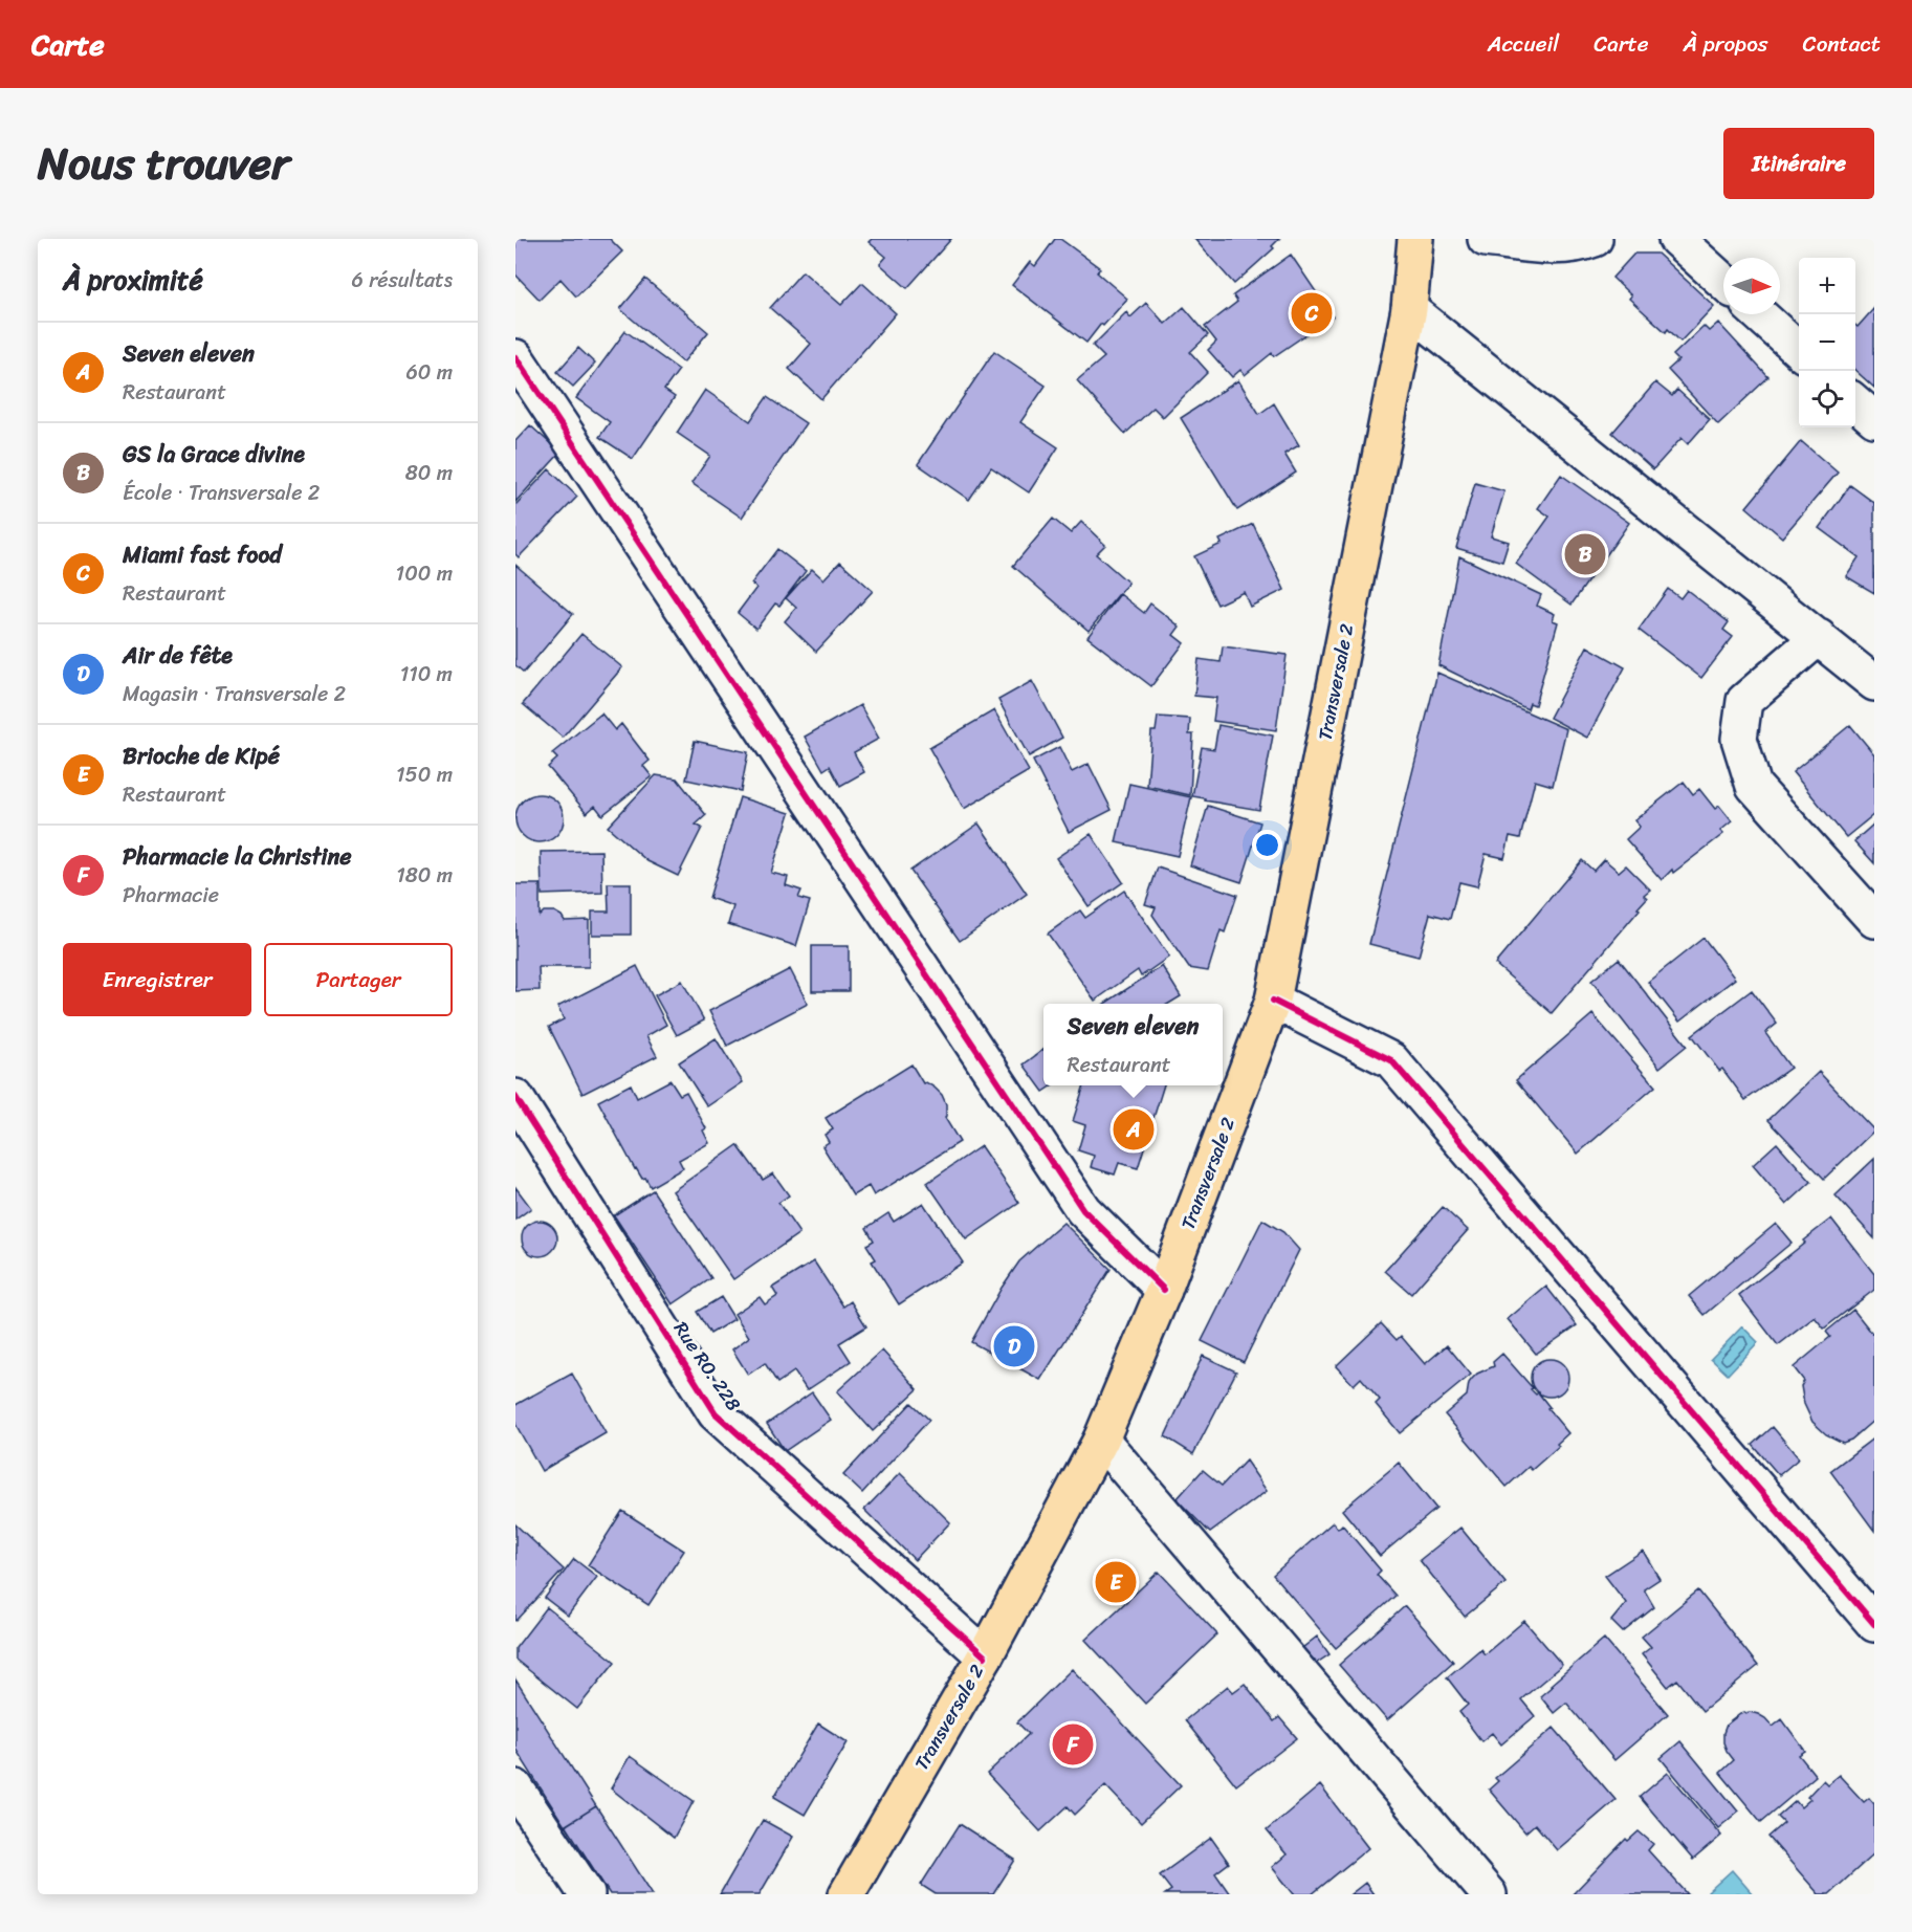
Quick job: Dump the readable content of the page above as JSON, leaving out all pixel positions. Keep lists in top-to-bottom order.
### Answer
{
  "streets": {
    "main road": ["Transversale 2"],
    "street": ["Rue RO. 228"]
  },
  "crossings": [
    ["Transversale 2", "Rue RO. 228"]
  ],
  "north": "right",
  "page": {
    "header": "Carte",
    "nav": [
      "Accueil",
      "Carte",
      "À propos",
      "Contact"
    ],
    "title": "Nous trouver",
    "buttons": [
      "Itinéraire",
      ["Enregistrer", "Partager"]
    ],
    "heading": ["À proximité", "6 résultats"],
    "map_buttons": ["+", "−"],
    "pins": [
      "C",
      "B",
      "A",
      "D",
      "E",
      "F"
    ],
    "list": [
      {
        "mark": "A",
        "name": "Seven eleven",
        "note": "Restaurant",
        "value": "60 m"
      },
      {
        "mark": "B",
        "name": "GS la Grace divine",
        "note": "École · Transversale 2",
        "value": "80 m"
      },
      {
        "mark": "C",
        "name": "Miami fast food",
        "note": "Restaurant",
        "value": "100 m"
      },
      {
        "mark": "D",
        "name": "Air de fête",
        "note": "Magasin · Transversale 2",
        "value": "110 m"
      },
      {
        "mark": "E",
        "name": "Brioche de Kipé",
        "note": "Restaurant",
        "value": "150 m"
      },
      {
        "mark": "F",
        "name": "Pharmacie la Christine",
        "note": "Pharmacie",
        "value": "180 m"
      }
    ],
    "popup": ["Seven eleven", "Restaurant"]
  }
}
